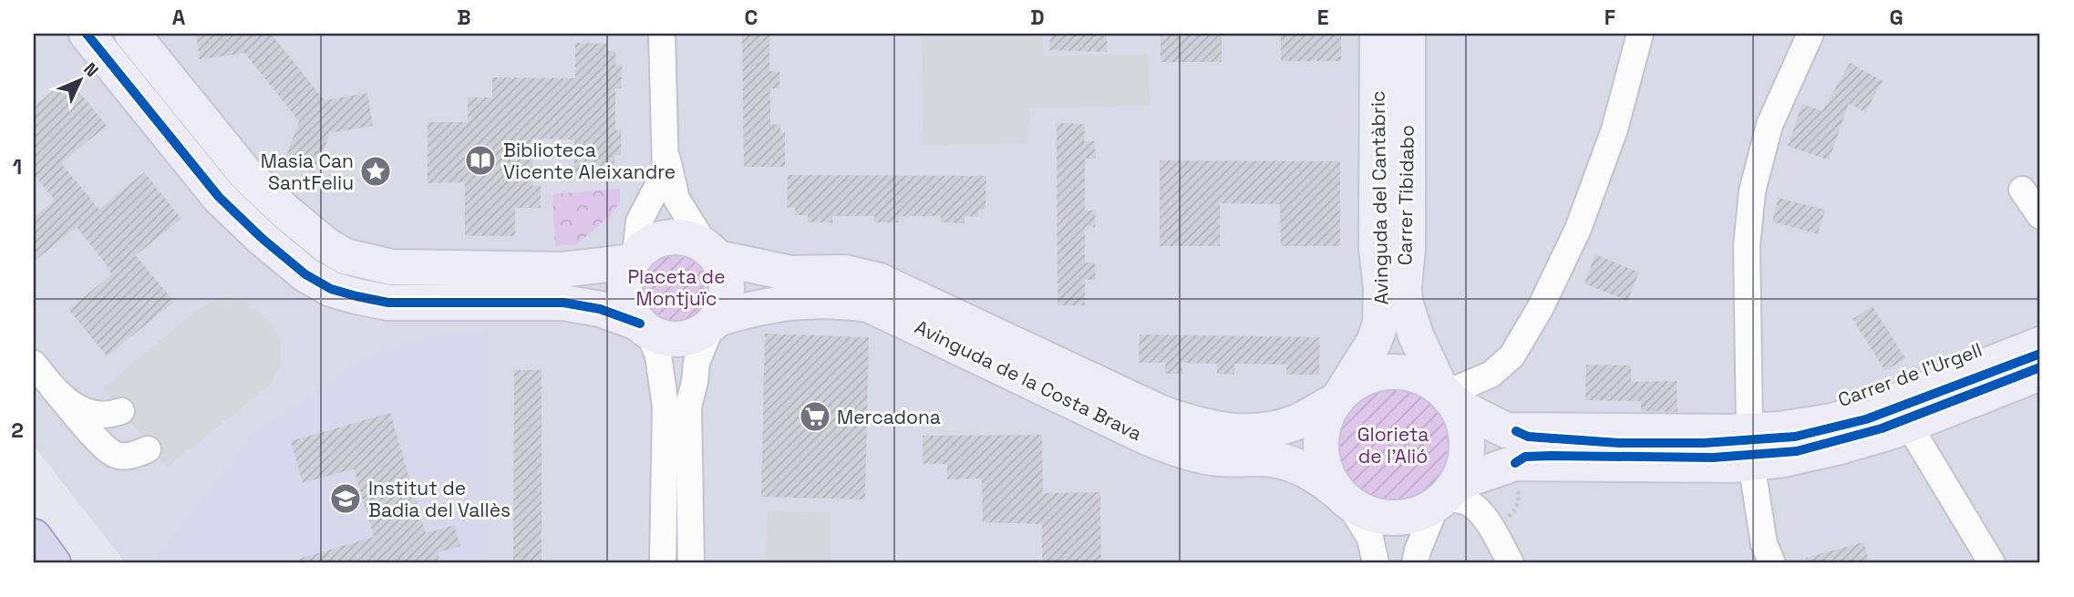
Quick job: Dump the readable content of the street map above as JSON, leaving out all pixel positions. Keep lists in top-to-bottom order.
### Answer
{
  "streets": {
    "street": [
      "Carrer Tibidabo",
      "Avinguda del Cantàbric",
      "Carrer de l'Urgell",
      "Avinguda de la Costa Brava"
    ]
  },
  "crossings": [
    ["Carrer Tibidabo", "Avinguda del Cantàbric"],
    ["Carrer Tibidabo", "Carrer de l'Urgell"],
    ["Carrer Tibidabo", "Avinguda de la Costa Brava"],
    ["Avinguda del Cantàbric", "Carrer de l'Urgell"],
    ["Avinguda del Cantàbric", "Avinguda de la Costa Brava"],
    ["Carrer de l'Urgell", "Avinguda de la Costa Brava"]
  ],
  "parks": ["Placeta de Montjuïc", "Glorieta de l'Alió"],
  "places": {
    "library": ["Biblioteca Vicente Aleixandre"],
    "place": ["Masia Can SantFeliu"],
    "supermarket": ["Mercadona"],
    "school or university": ["Institut de Badia del Vallès"]
  },
  "north": "top right",
  "grid": {
    "columns": [
      "A",
      "B",
      "C",
      "D",
      "E",
      "F",
      "G"
    ],
    "rows": ["1", "2"]
  }
}
